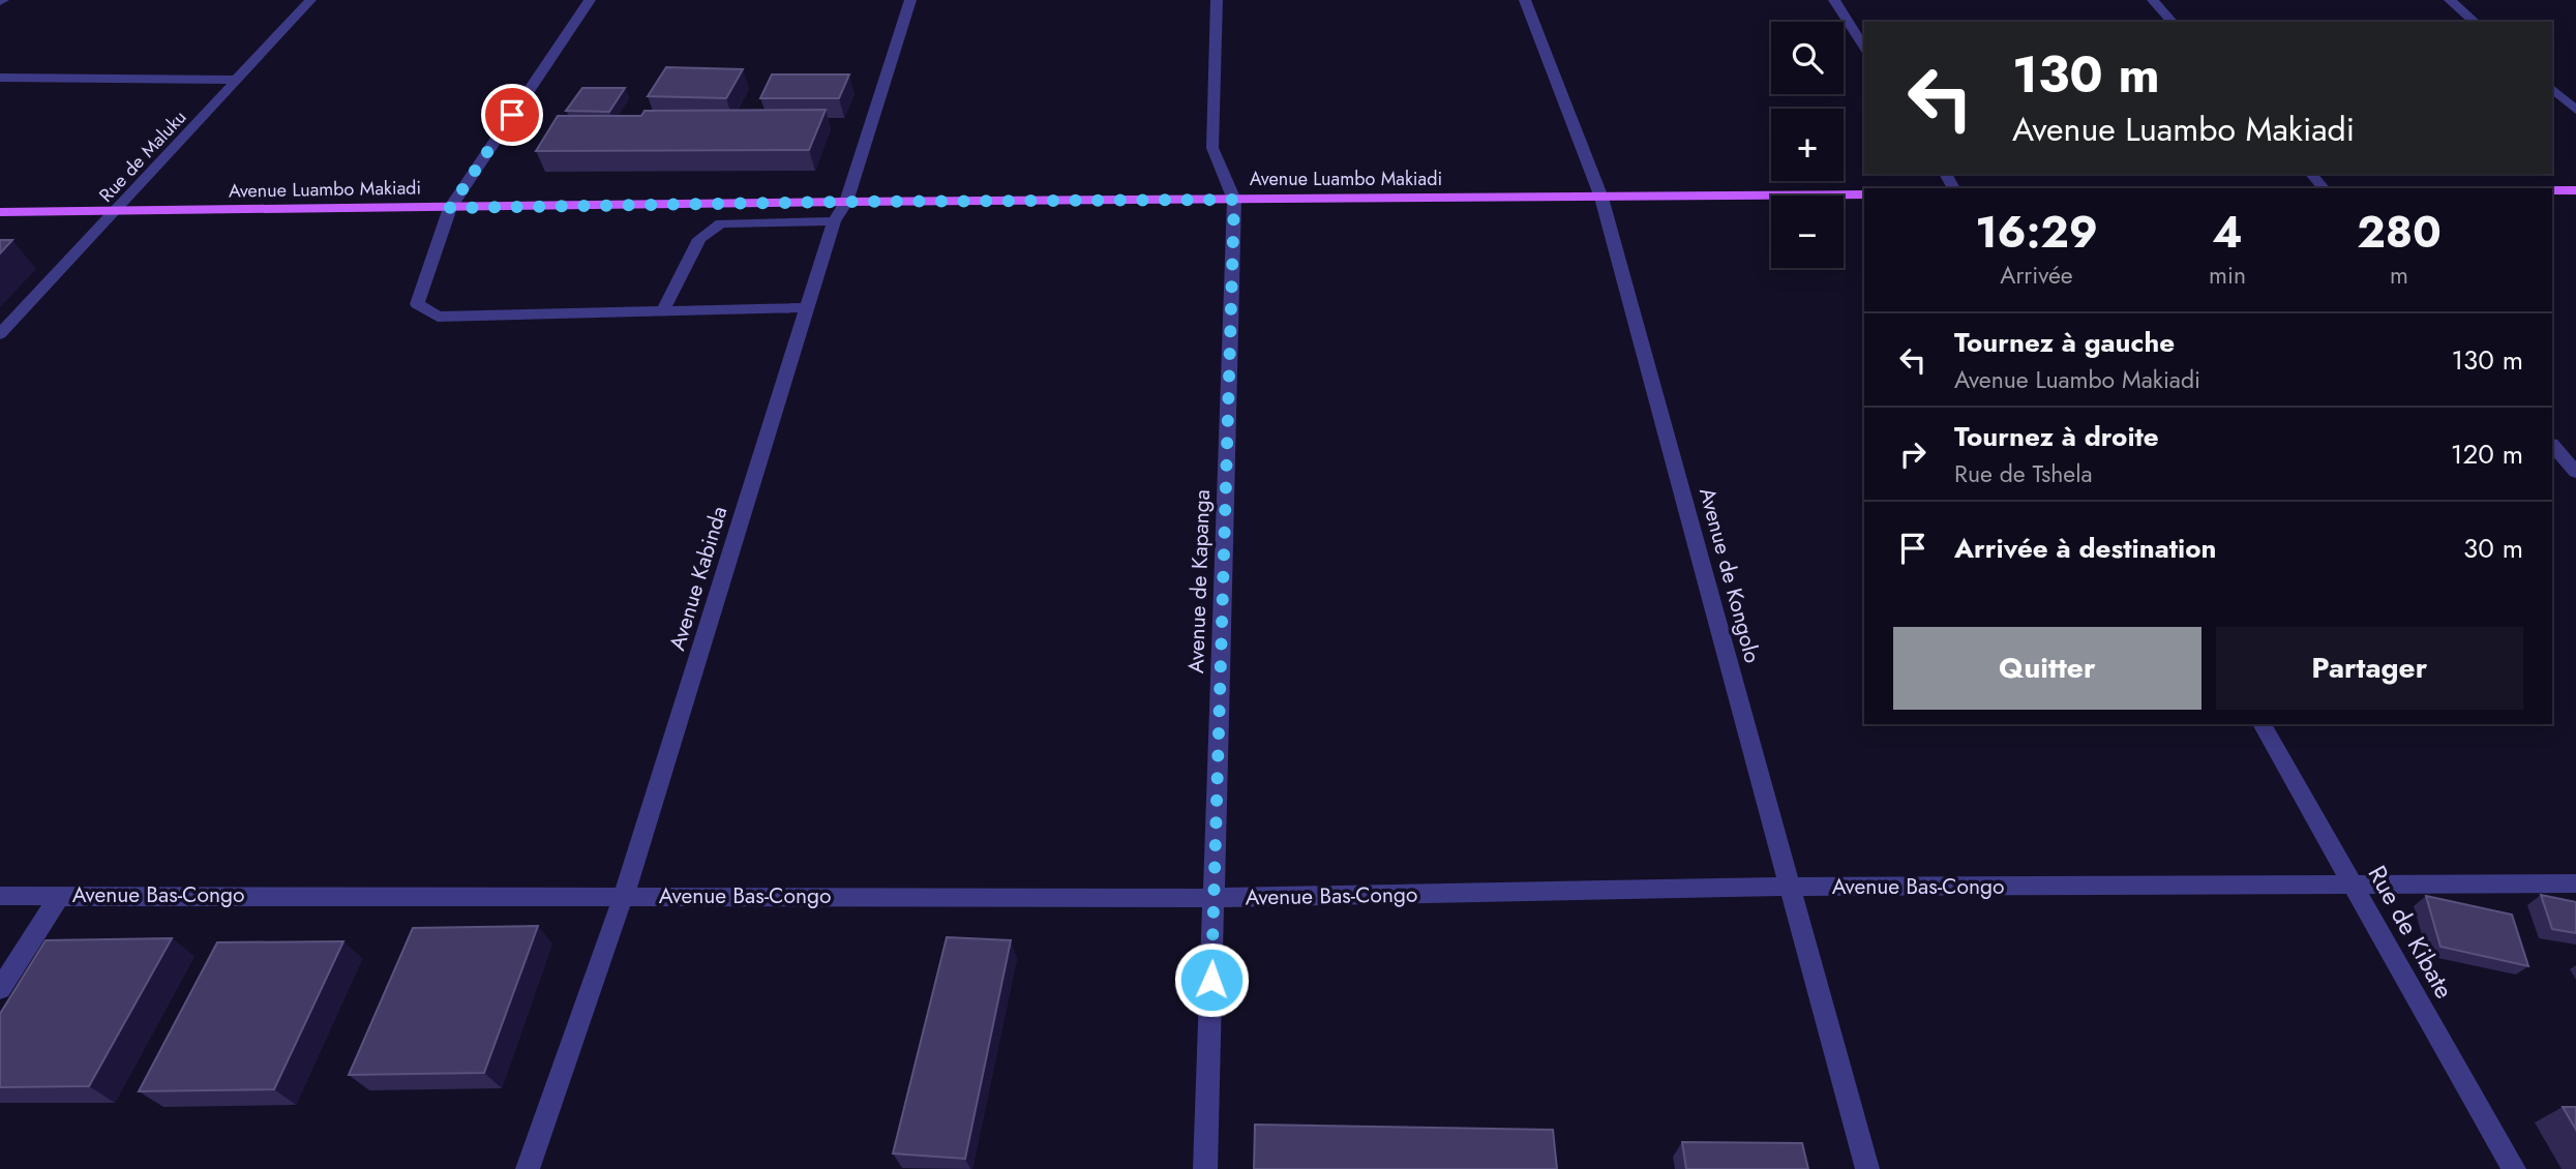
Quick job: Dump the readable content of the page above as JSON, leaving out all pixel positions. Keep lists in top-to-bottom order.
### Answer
{
  "streets": {
    "main road": ["Avenue Luambo Makiadi"],
    "street": [
      "Rue de Maluku",
      "Avenue de Kongolo",
      "Avenue Kabinda",
      "Avenue de Kapanga",
      "Avenue Bas-Congo",
      "Rue de Kibate"
    ]
  },
  "crossings": [
    ["Rue de Maluku", "Avenue Luambo Makiadi"],
    ["Avenue Luambo Makiadi", "Avenue de Kongolo"],
    ["Avenue Luambo Makiadi", "Avenue Kabinda"],
    ["Avenue Luambo Makiadi", "Avenue de Kapanga"],
    ["Avenue de Kongolo", "Avenue Bas-Congo"],
    ["Avenue Kabinda", "Avenue Bas-Congo"],
    ["Avenue de Kapanga", "Avenue Bas-Congo"],
    ["Avenue Bas-Congo", "Rue de Kibate"]
  ],
  "page": {
    "map_buttons": ["+", "−"],
    "turn": ["130 m", "Avenue Luambo Makiadi"],
    "eta": [
      "16:29",
      "Arrivée",
      "4",
      "min",
      "280",
      "m"
    ],
    "list": [
      {
        "name": "Tournez à gauche",
        "note": "Avenue Luambo Makiadi",
        "value": "130 m"
      },
      {
        "name": "Tournez à droite",
        "note": "Rue de Tshela",
        "value": "120 m"
      },
      {
        "name": "Arrivée à destination",
        "value": "30 m"
      }
    ],
    "buttons": ["Quitter", "Partager"]
  }
}
